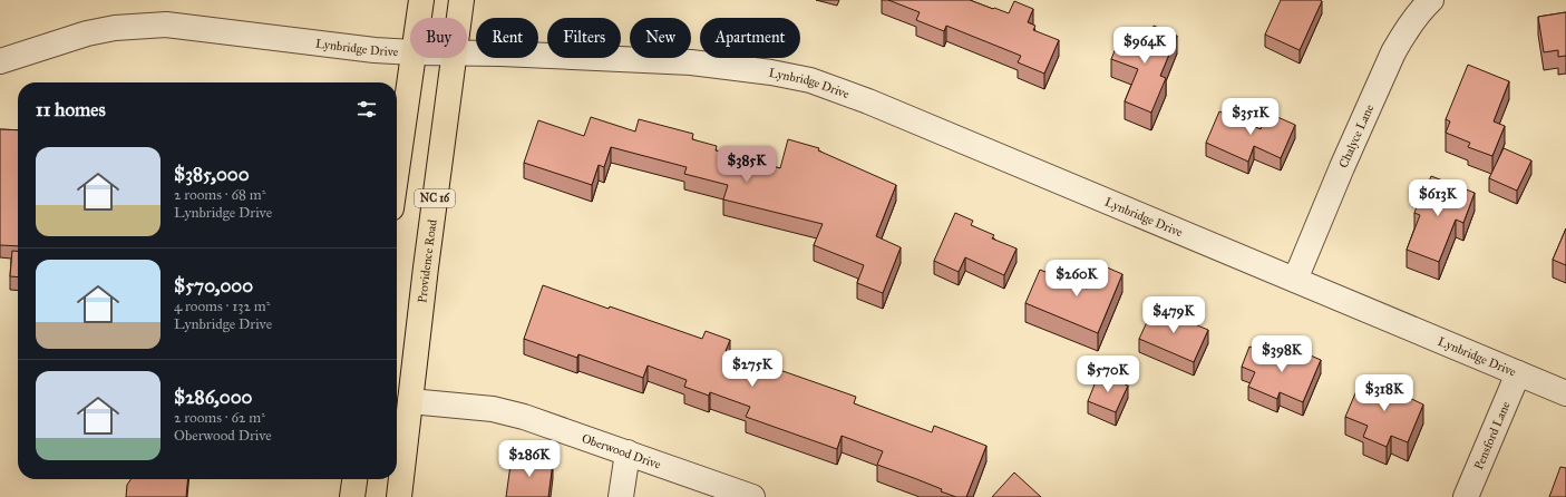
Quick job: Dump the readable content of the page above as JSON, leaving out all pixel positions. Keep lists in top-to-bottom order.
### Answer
{
  "streets": {
    "main road": ["NC 16", "Providence Road"],
    "street": [
      "Lynbridge Drive",
      "Chalyce Lane",
      "Pensford Lane",
      "Oberwood Drive"
    ]
  },
  "crossings": [
    ["Lynbridge Drive", "Chalyce Lane"],
    ["Lynbridge Drive", "Pensford Lane"],
    ["Providence Road", "Oberwood Drive"]
  ],
  "page": {
    "chip": [
      "Buy",
      "Rent",
      "Filters",
      "New",
      "Apartment"
    ],
    "price": [
      "$964K",
      "$351K",
      "$385K",
      "$613K",
      "$260K",
      "$479K",
      "$398K",
      "$275K",
      "$570K",
      "$318K",
      "$286K"
    ],
    "heading": "11 homes",
    "list": [
      {
        "name": "$385,000",
        "note": "2 rooms · 68 m² · Lynbridge Drive"
      },
      {
        "name": "$570,000",
        "note": "4 rooms · 132 m² · Lynbridge Drive"
      },
      {
        "name": "$286,000",
        "note": "2 rooms · 62 m² · Oberwood Drive"
      }
    ]
  }
}
